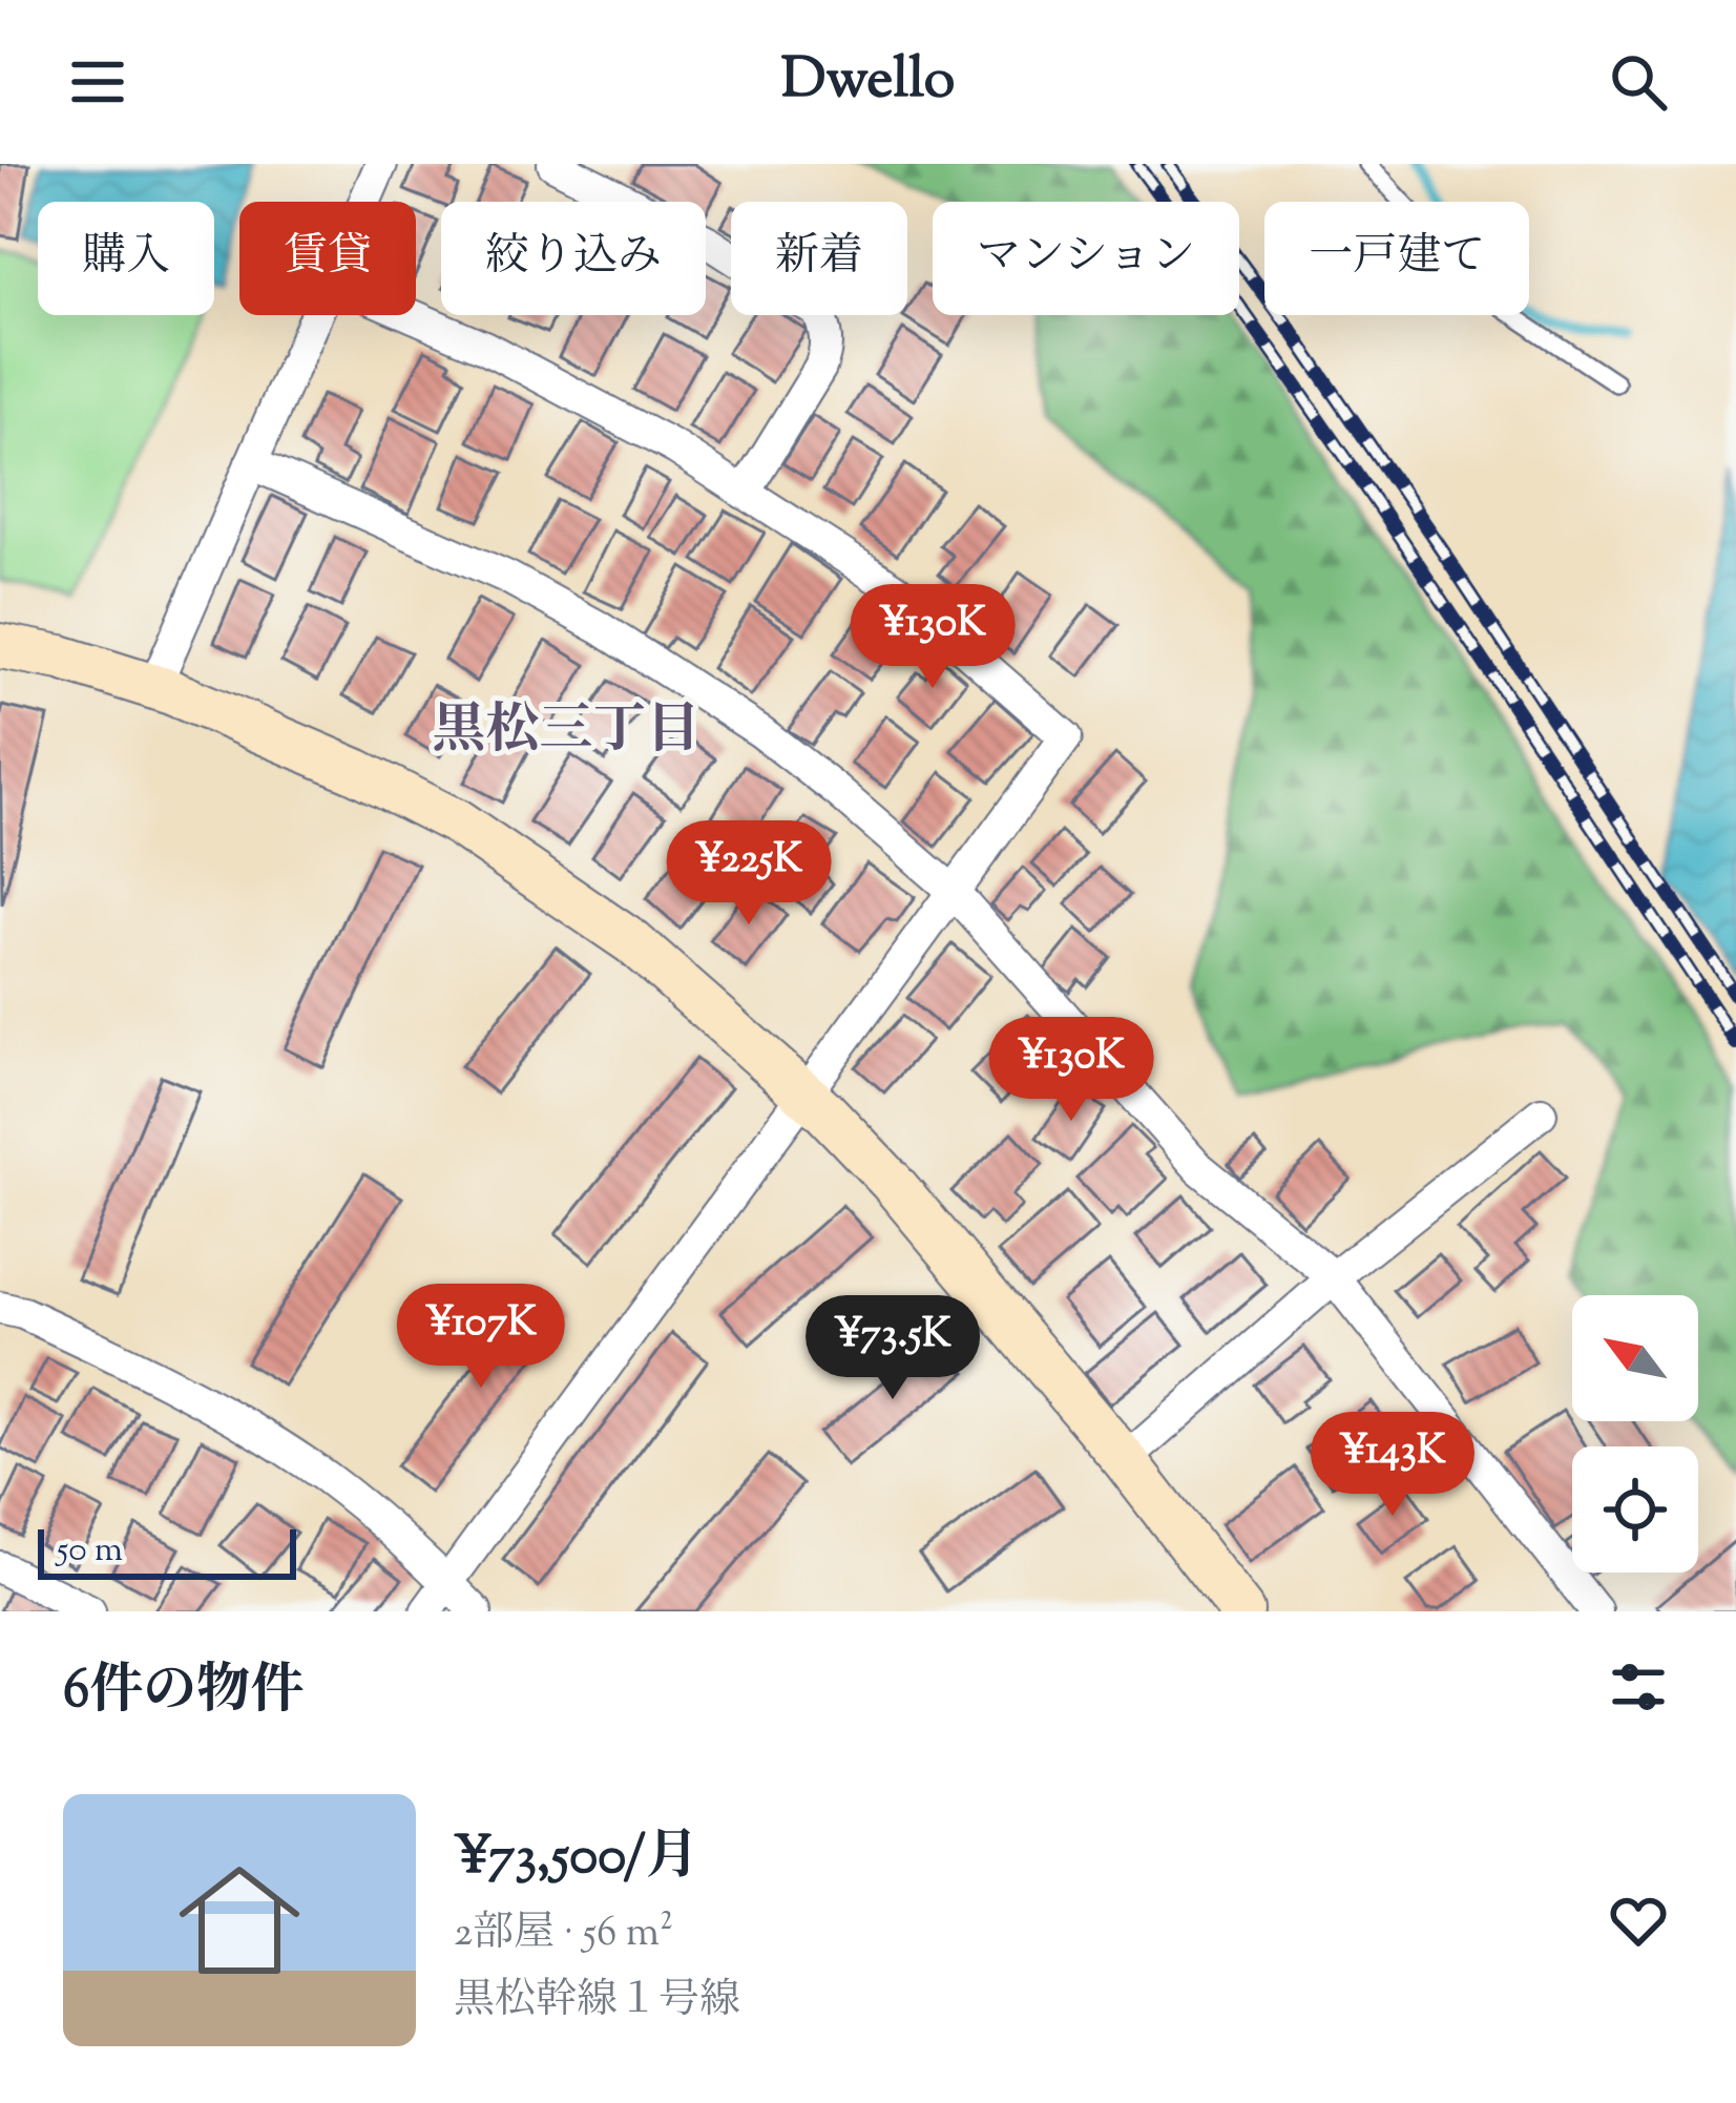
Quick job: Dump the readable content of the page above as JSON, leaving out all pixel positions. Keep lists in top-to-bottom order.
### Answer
{
  "districts": ["黒松三丁目"],
  "scale_bar": "50 m",
  "north": "top left",
  "page": {
    "header": "Dwello",
    "chip": [
      "購入",
      "賃貸",
      "絞り込み",
      "新着",
      "マンション",
      "一戸建て"
    ],
    "price": [
      "¥130K",
      "¥225K",
      "¥130K",
      "¥107K",
      "¥73.5K",
      "¥143K"
    ],
    "scale": "50 m",
    "heading": "6件の物件",
    "list": [
      {
        "name": "¥73,500/月",
        "note": "2部屋 · 56 m² · 黒松幹線１号線"
      }
    ]
  }
}
